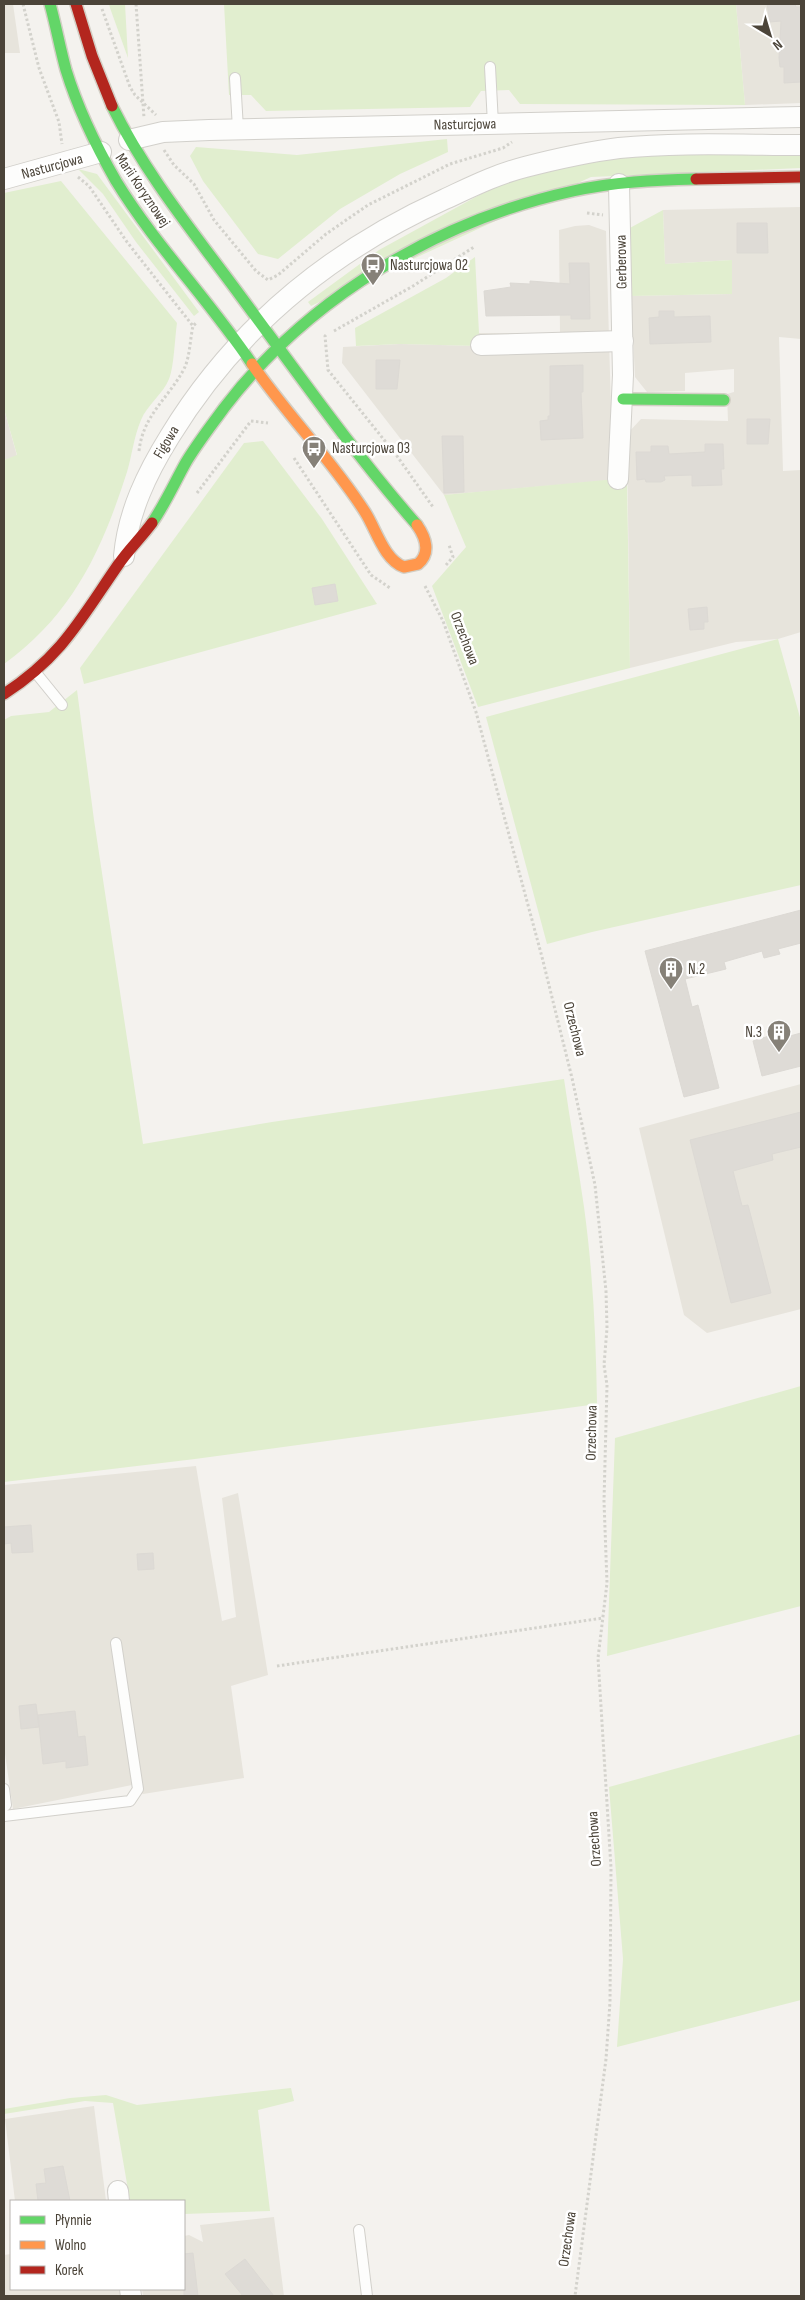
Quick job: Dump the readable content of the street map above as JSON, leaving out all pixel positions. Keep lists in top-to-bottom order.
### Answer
{
  "streets": {
    "street": [
      "Nasturcjowa",
      "Marii Koryznowej",
      "Gerberowa",
      "Figowa"
    ],
    "path": ["Orzechowa"]
  },
  "crossings": [
    ["Nasturcjowa", "Marii Koryznowej"],
    ["Marii Koryznowej", "Figowa"],
    ["Gerberowa", "Figowa"]
  ],
  "places": {
    "bus stop": ["Nasturcjowa 02", "Nasturcjowa 03"],
    "building": ["N.2", "N.3"]
  },
  "legend": ["Płynnie", "Wolno", "Korek"],
  "north": "bottom right"
}
